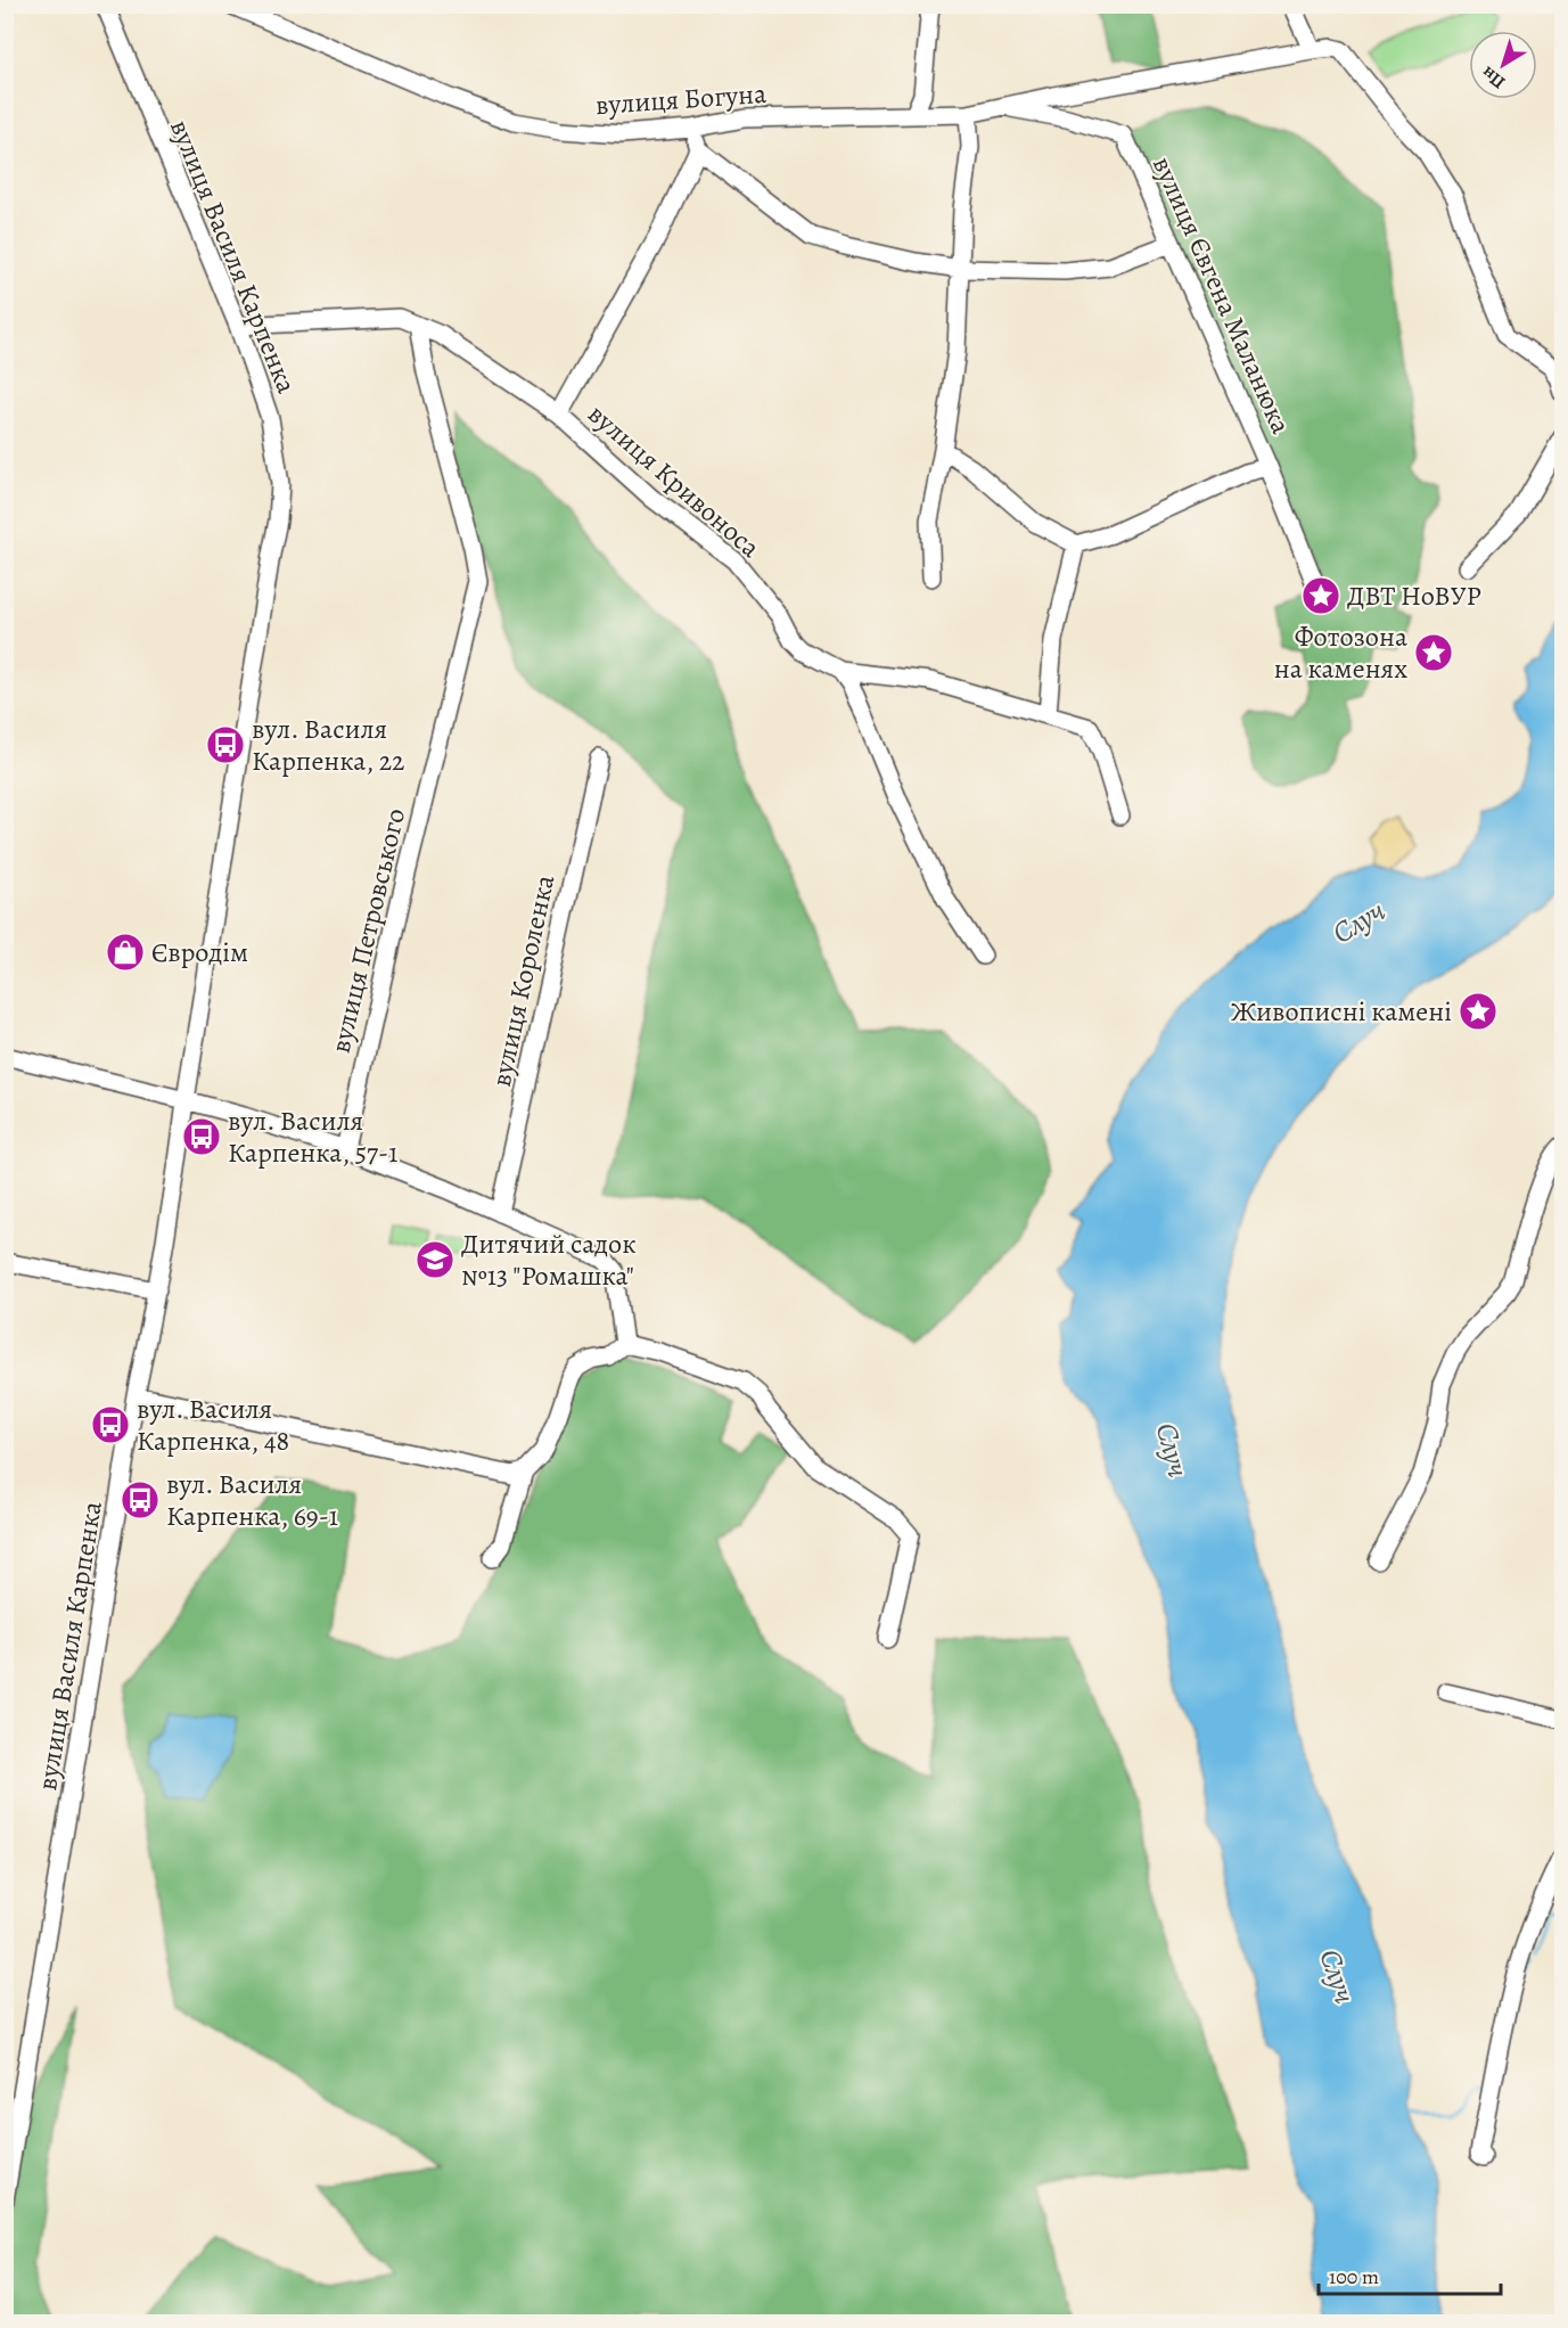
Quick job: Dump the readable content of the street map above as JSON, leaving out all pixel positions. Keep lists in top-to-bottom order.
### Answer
{
  "streets": {
    "street": [
      "вулиця Богуна",
      "вулиця Василя Карпенка",
      "вулиця Євгена Маланюка",
      "вулиця Кривоноса",
      "вулиця Петровського",
      "вулиця Короленка"
    ]
  },
  "crossings": [
    ["вулиця Богуна", "вулиця Євгена Маланюка"],
    ["вулиця Василя Карпенка", "вулиця Кривоноса"],
    ["вулиця Кривоноса", "вулиця Петровського"]
  ],
  "water": ["Случ"],
  "places": {
    "place": ["ДВТ НоВУР", "Фотозона на каменях", "Живописні камені"],
    "bus stop": [
      "вул. Василя Карпенка, 22",
      "вул. Василя Карпенка, 57-1",
      "вул. Василя Карпенка, 48",
      "вул. Василя Карпенка, 69-1"
    ],
    "shop": ["Євродім"],
    "school or university": ["Дитячий садок №13 \"Ромашка\""]
  },
  "scale_bar": "100 m",
  "north": "bottom left"
}
